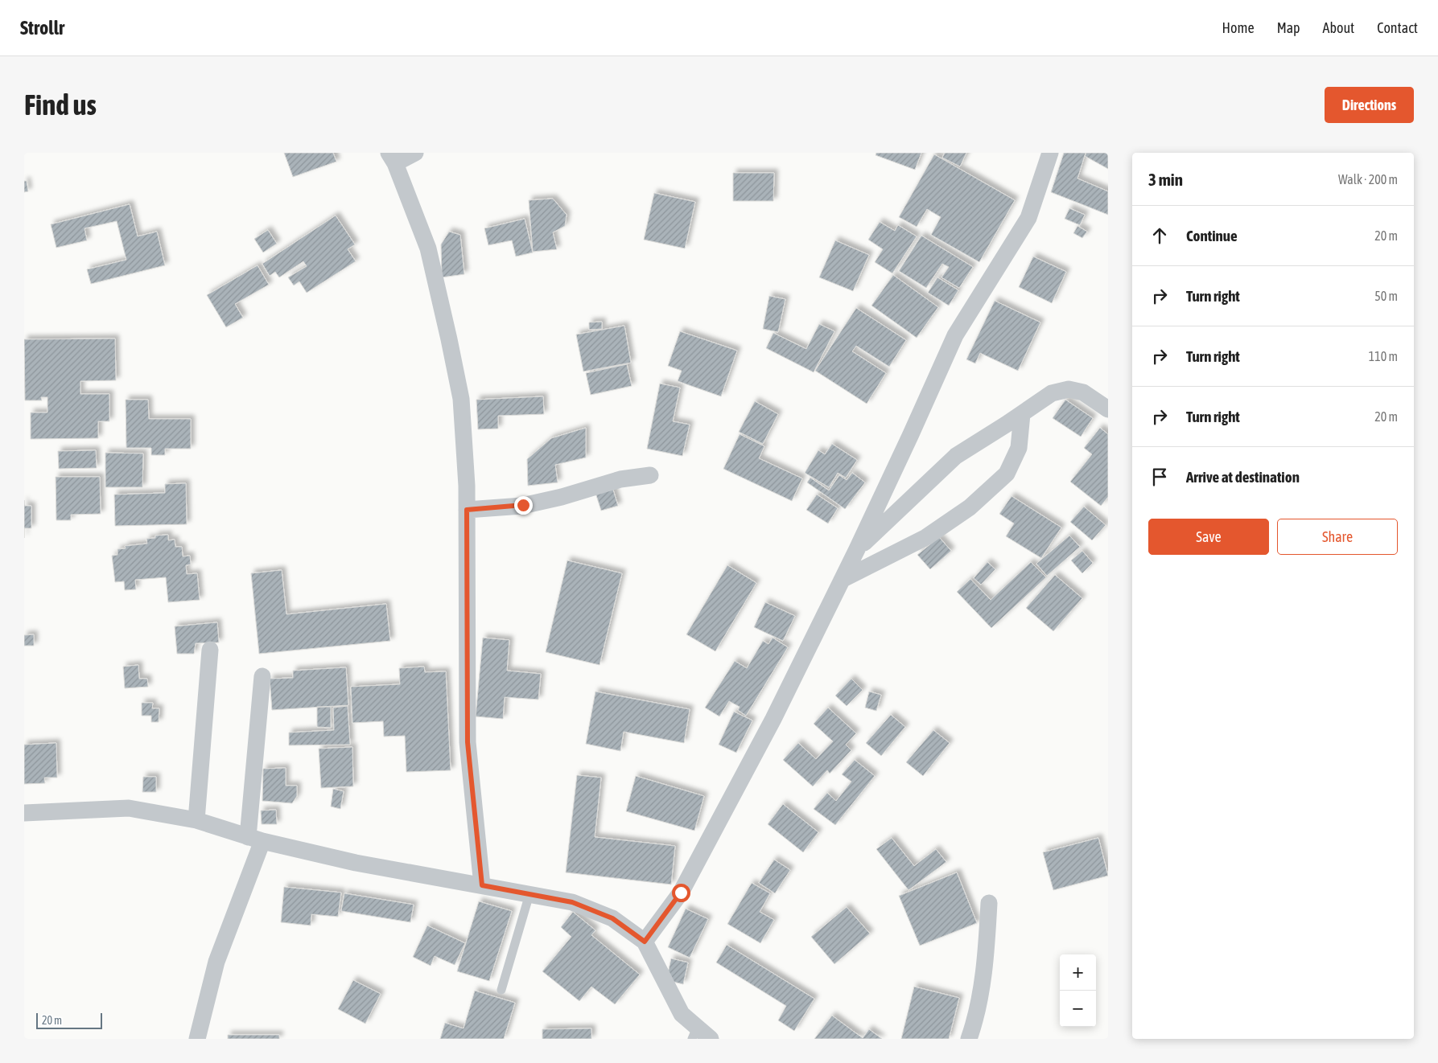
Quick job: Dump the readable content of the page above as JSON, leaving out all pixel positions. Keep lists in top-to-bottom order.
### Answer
{
  "scale_bar": "20 m",
  "page": {
    "header": "Strollr",
    "nav": [
      "Home",
      "Map",
      "About",
      "Contact"
    ],
    "buttons": [
      "Directions",
      ["Save", "Share"]
    ],
    "title": "Find us",
    "heading": ["3 min", "Walk · 200 m"],
    "list": [
      ["Continue", "20 m"],
      ["Turn right", "50 m"],
      ["Turn right", "110 m"],
      ["Turn right", "20 m"],
      "Arrive at destination"
    ],
    "map_buttons": ["+", "−"],
    "scale": "20 m"
  }
}
